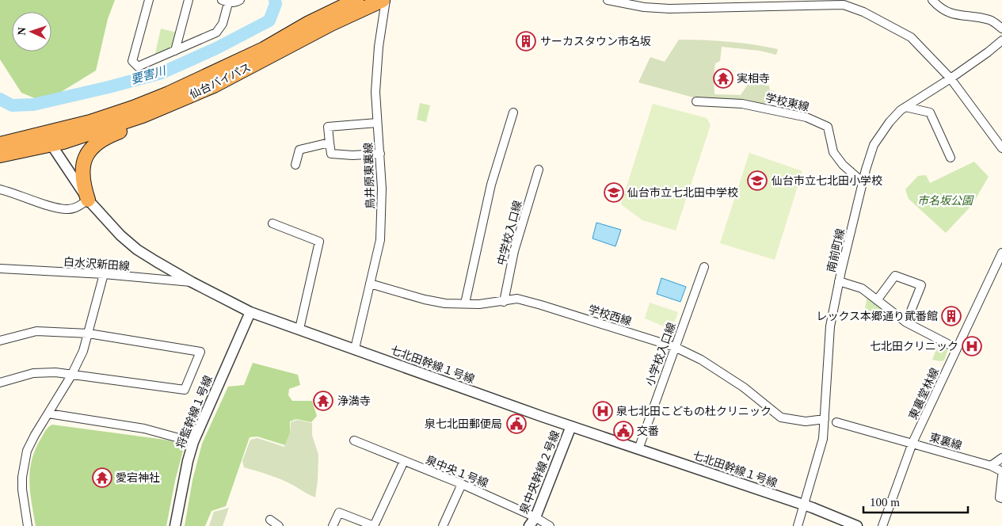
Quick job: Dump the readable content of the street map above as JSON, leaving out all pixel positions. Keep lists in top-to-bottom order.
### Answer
{
  "streets": {
    "highway": ["仙台バイパス"],
    "street": [
      "学校東線",
      "鳥井原東裏線",
      "中学校入口線",
      "南前町線",
      "白水沢新田線",
      "学校西線",
      "小学校入口線",
      "七北田幹線１号線",
      "東裏堂林線",
      "将監幹線１号線",
      "東裏線",
      "泉中央１号線",
      "泉中央幹線２号線"
    ]
  },
  "crossings": [
    ["仙台バイパス", "鳥井原東裏線"],
    ["仙台バイパス", "七北田幹線１号線"],
    ["学校東線", "南前町線"],
    ["鳥井原東裏線", "学校西線"],
    ["鳥井原東裏線", "七北田幹線１号線"],
    ["中学校入口線", "学校西線"],
    ["南前町線", "学校西線"],
    ["南前町線", "七北田幹線１号線"],
    ["白水沢新田線", "七北田幹線１号線"],
    ["学校西線", "小学校入口線"],
    ["小学校入口線", "七北田幹線１号線"],
    ["七北田幹線１号線", "将監幹線１号線"],
    ["七北田幹線１号線", "泉中央幹線２号線"],
    ["東裏堂林線", "東裏線"],
    ["泉中央１号線", "泉中央幹線２号線"]
  ],
  "water": ["要害川"],
  "parks": ["市名坂公園"],
  "places": {
    "building": ["サーカスタウン市名坂", "レックス本郷通り貮番館"],
    "temple": ["実相寺", "浄満寺", "愛宕神社"],
    "school or university": ["仙台市立七北田小学校", "仙台市立七北田中学校"],
    "hospital": ["七北田クリニック", "泉七北田こどもの杜クリニック"],
    "public building": ["泉七北田郵便局", "交番"]
  },
  "scale_bar": "100 m",
  "north": "left"
}
